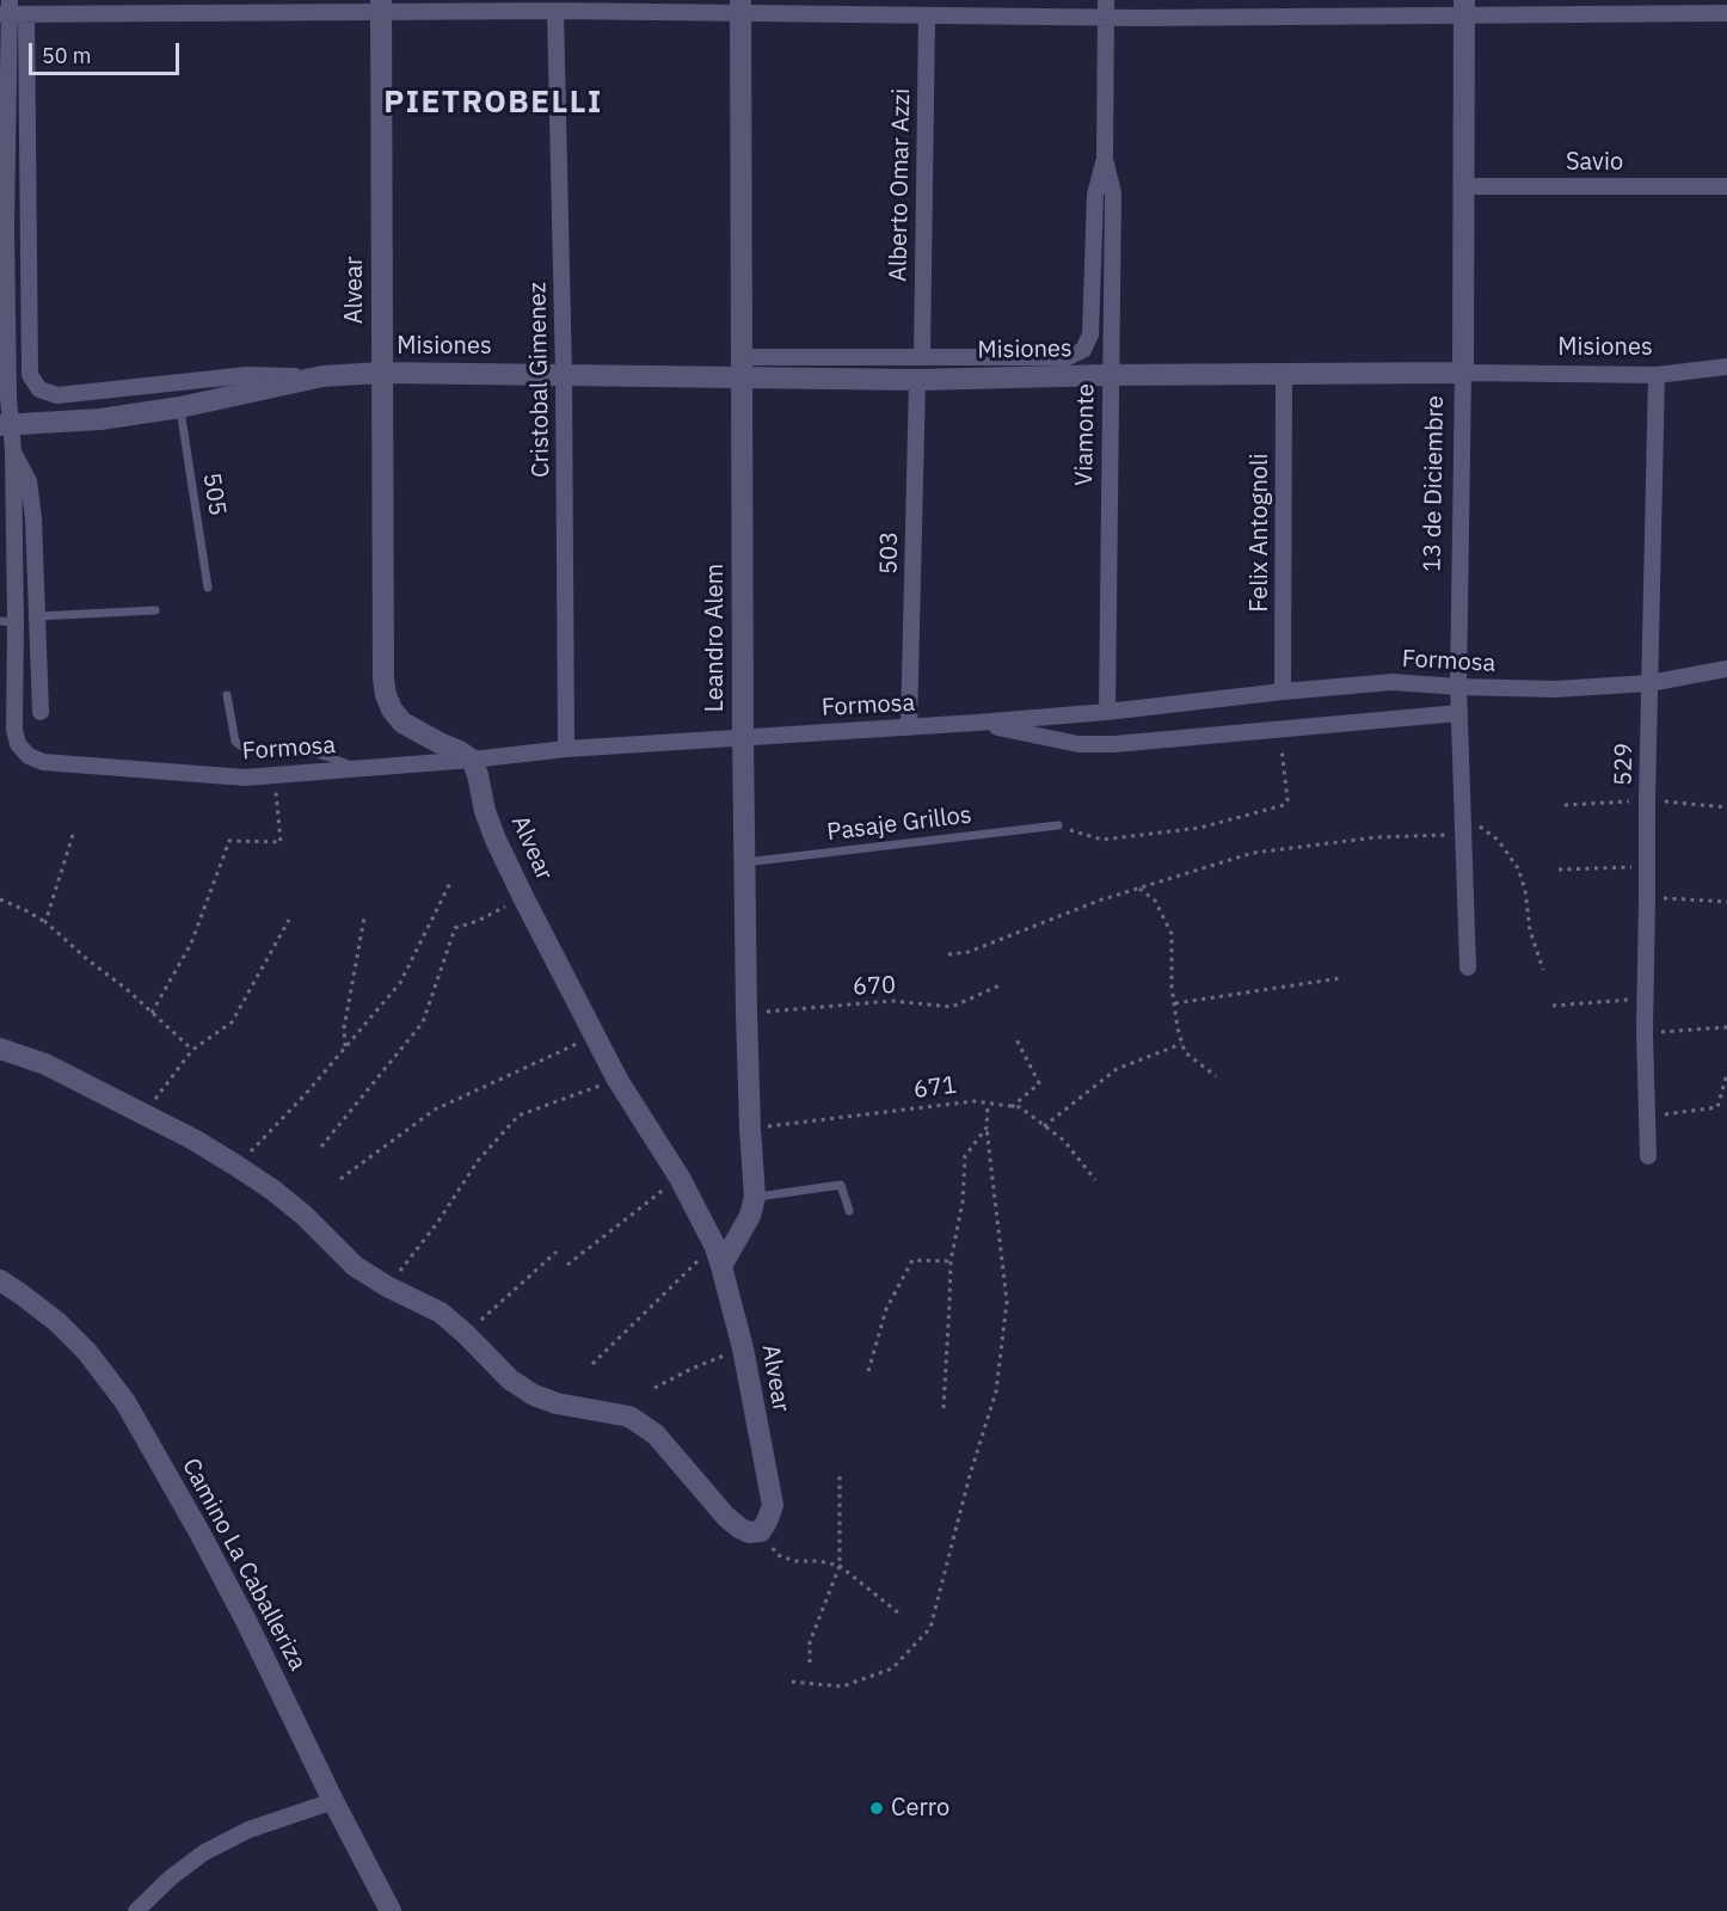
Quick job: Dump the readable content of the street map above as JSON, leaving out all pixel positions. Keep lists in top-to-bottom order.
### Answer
{
  "streets": {
    "street": [
      "Savio",
      "Alberto Omar Azzi",
      "Alvear",
      "Misiones",
      "Cristobal Gimenez",
      "Viamonte",
      "13 de Diciembre",
      "Felix Antognoli",
      "503",
      "Leandro Alem",
      "Formosa",
      "529",
      "Camino La Caballeriza"
    ],
    "lane": ["505", "Pasaje Grillos"],
    "path": ["670", "671"]
  },
  "crossings": [
    ["Savio", "13 de Diciembre"],
    ["Alberto Omar Azzi", "Misiones"],
    ["Alvear", "Misiones"],
    ["Alvear", "Leandro Alem"],
    ["Alvear", "Formosa"],
    ["Misiones", "Cristobal Gimenez"],
    ["Misiones", "Viamonte"],
    ["Misiones", "13 de Diciembre"],
    ["Misiones", "505"],
    ["Misiones", "Felix Antognoli"],
    ["Misiones", "503"],
    ["Misiones", "Leandro Alem"],
    ["Misiones", "529"],
    ["Cristobal Gimenez", "Formosa"],
    ["Viamonte", "Formosa"],
    ["13 de Diciembre", "Formosa"],
    ["Felix Antognoli", "Formosa"],
    ["503", "Formosa"],
    ["Leandro Alem", "Formosa"],
    ["Leandro Alem", "Pasaje Grillos"],
    ["Leandro Alem", "670"],
    ["Leandro Alem", "671"],
    ["Formosa", "529"]
  ],
  "districts": ["PIETROBELLI"],
  "places": ["Cerro"],
  "scale_bar": "50 m"
}
